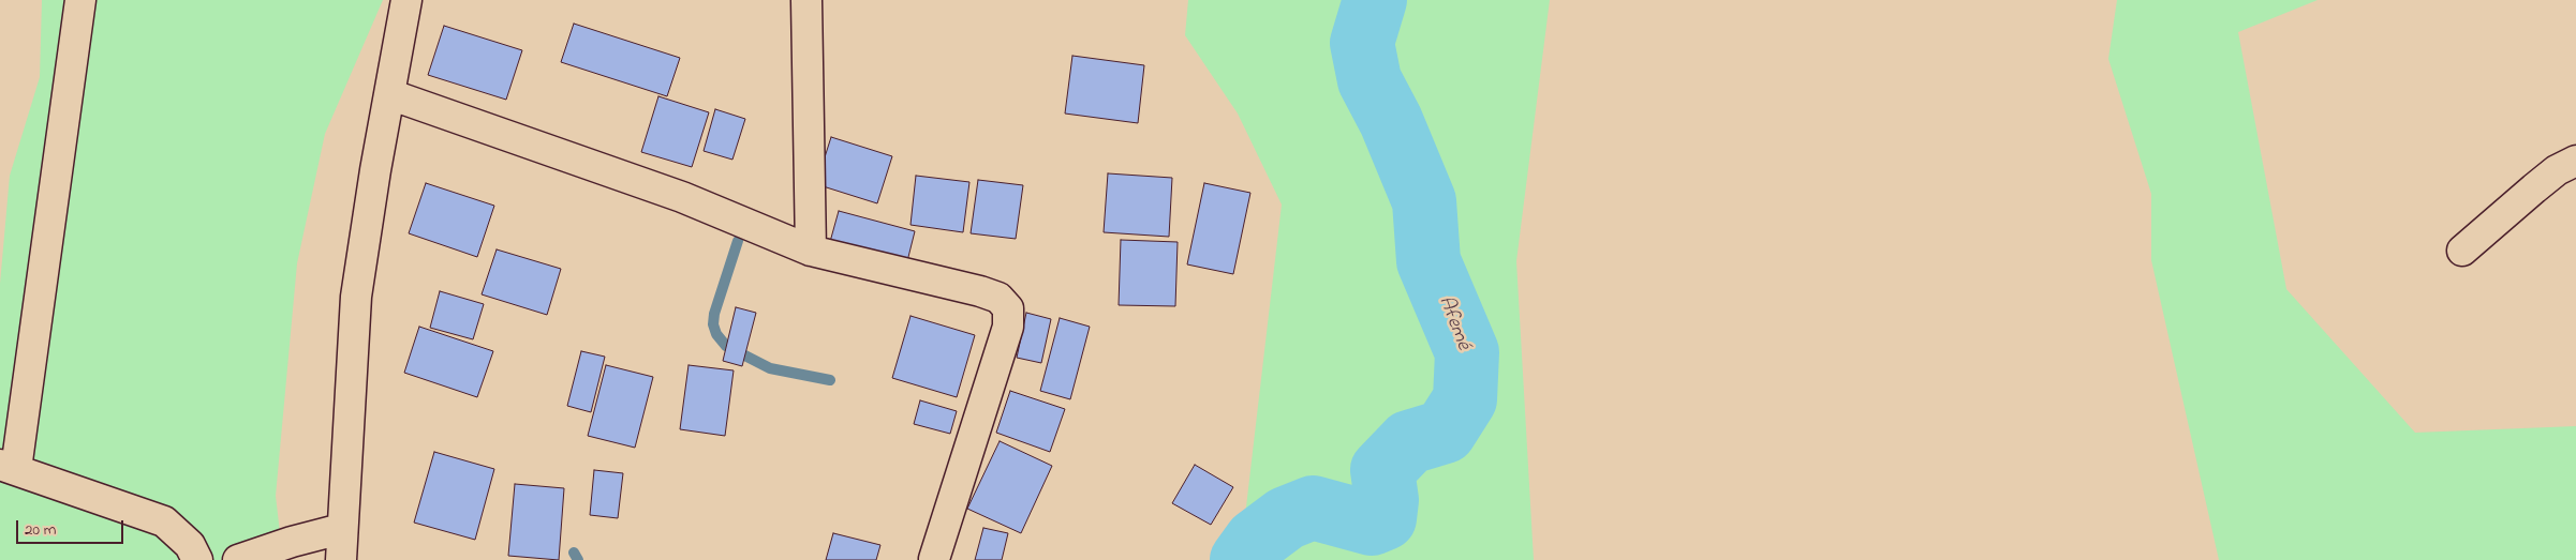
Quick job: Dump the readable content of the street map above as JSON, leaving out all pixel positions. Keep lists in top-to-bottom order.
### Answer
{
  "water": ["Afemé"],
  "scale_bar": "20 m"
}
